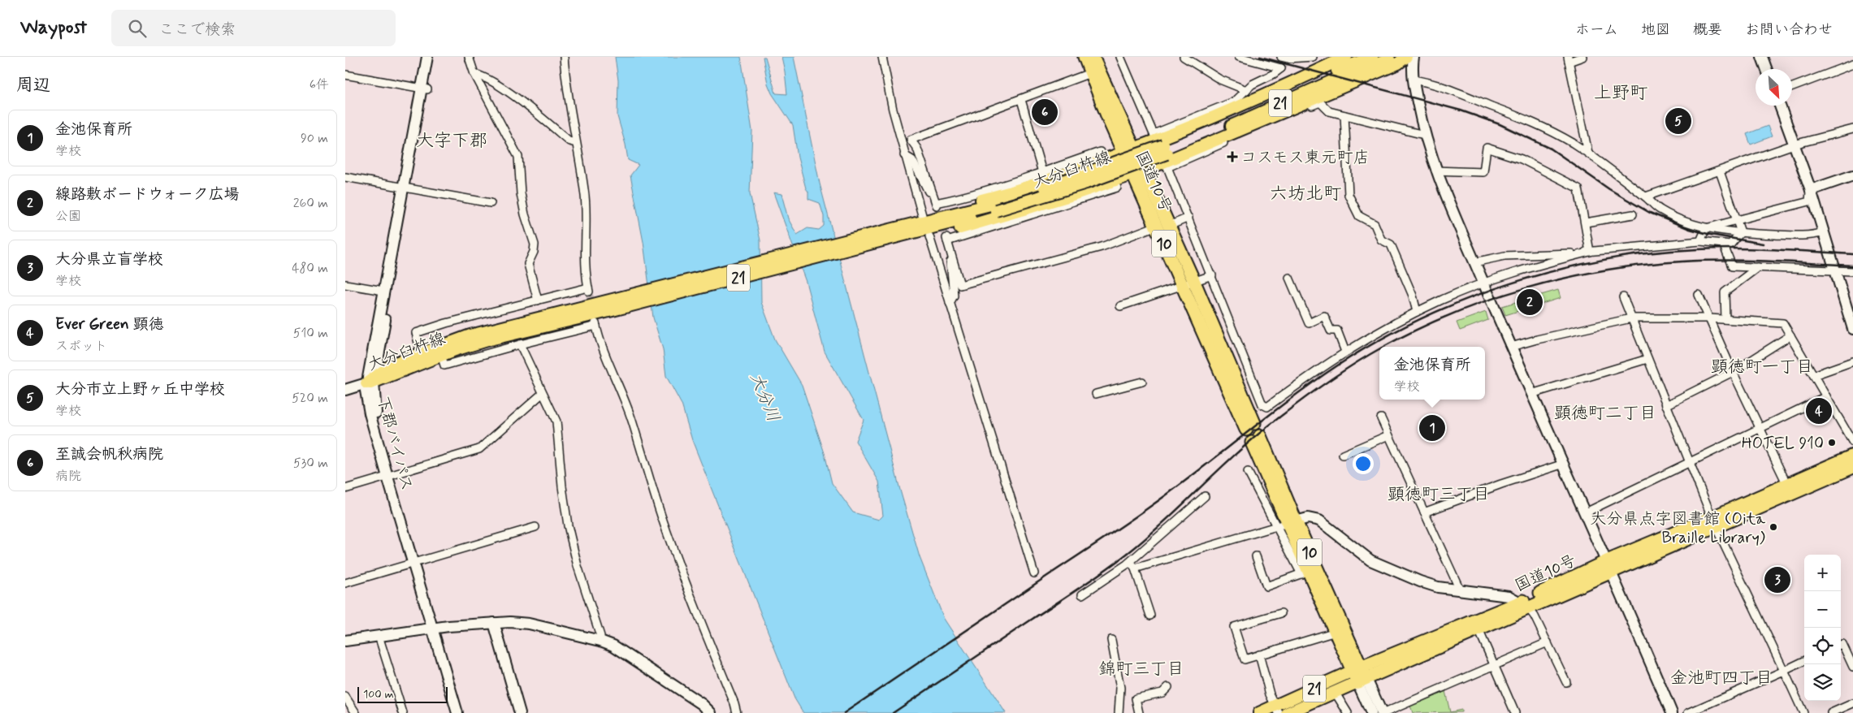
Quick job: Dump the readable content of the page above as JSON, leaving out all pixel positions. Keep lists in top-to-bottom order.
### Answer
{
  "streets": {
    "highway": ["国道10号", "10"],
    "main road": ["21", "大分臼杵線"],
    "street": ["下郡バイパス"]
  },
  "crossings": [
    ["21", "大分臼杵線"],
    ["21", "国道10号"],
    ["21", "10"],
    ["大分臼杵線", "下郡バイパス"],
    ["国道10号", "10"]
  ],
  "districts": [
    "上野町",
    "大字下郡",
    "六坊北町",
    "顕徳町一丁目",
    "顕徳町二丁目",
    "顕徳町三丁目",
    "錦町三丁目",
    "金池町四丁目"
  ],
  "water": ["大分川"],
  "places": {
    "health": ["コスモス東元町店"],
    "other": ["HOTEL 910", "大分県点字図書館 (Oita Braille Library)"]
  },
  "scale_bar": "100 m",
  "north": "bottom right",
  "page": {
    "header": "Waypost",
    "search": "ここで検索",
    "nav": [
      "ホーム",
      "地図",
      "概要",
      "お問い合わせ"
    ],
    "heading": ["周辺", "6件"],
    "pins": [
      "6",
      "5",
      "2",
      "4",
      "1",
      "3"
    ],
    "list": [
      {
        "mark": "1",
        "name": "金池保育所",
        "note": "学校",
        "value": "90 m"
      },
      {
        "mark": "2",
        "name": "線路敷ボードウォーク広場",
        "note": "公園",
        "value": "260 m"
      },
      {
        "mark": "3",
        "name": "大分県立盲学校",
        "note": "学校",
        "value": "480 m"
      },
      {
        "mark": "4",
        "name": "Ever Green 顕徳",
        "note": "スポット",
        "value": "510 m"
      },
      {
        "mark": "5",
        "name": "大分市立上野ヶ丘中学校",
        "note": "学校",
        "value": "520 m"
      },
      {
        "mark": "6",
        "name": "至誠会帆秋病院",
        "note": "病院",
        "value": "530 m"
      }
    ],
    "popup": ["金池保育所", "学校"],
    "map_buttons": ["+", "−"],
    "scale": "100 m"
  }
}
